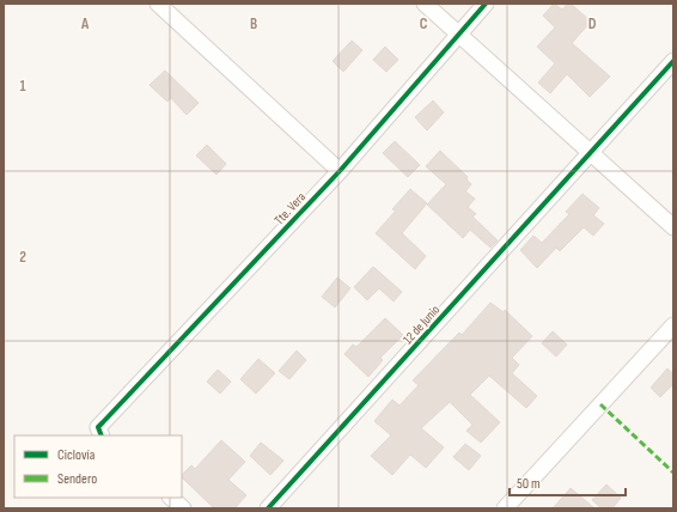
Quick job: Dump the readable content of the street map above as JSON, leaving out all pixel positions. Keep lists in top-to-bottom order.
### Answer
{
  "streets": {
    "street": ["Tte. Vera", "12 de Junio"]
  },
  "legend": ["Ciclovía", "Sendero"],
  "scale_bar": "50 m",
  "grid": {
    "columns": [
      "A",
      "B",
      "C",
      "D"
    ],
    "rows": ["1", "2"]
  }
}
